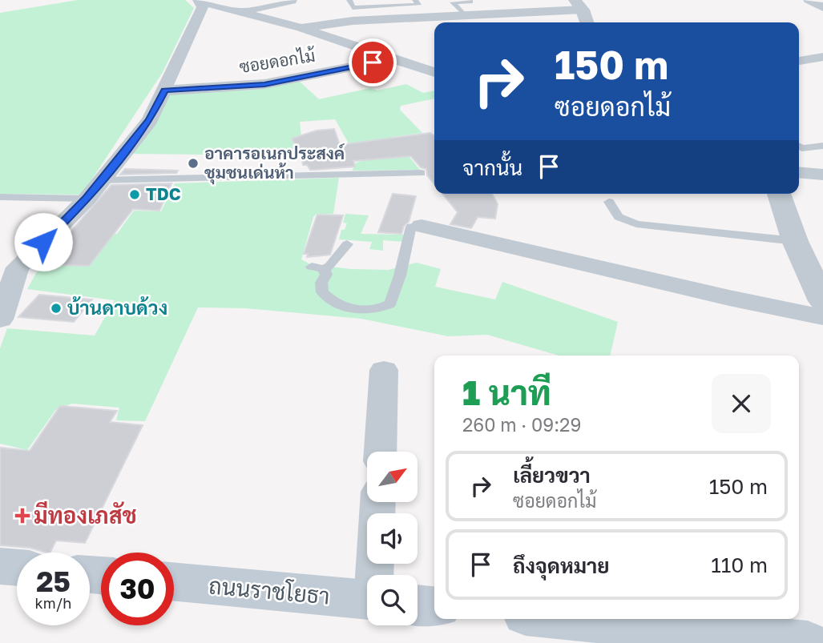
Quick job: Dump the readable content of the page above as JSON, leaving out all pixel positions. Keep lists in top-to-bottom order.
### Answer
{
  "streets": {
    "main road": ["ถนนราชโยธา"],
    "street": ["ซอยดอกไม้"]
  },
  "places": {
    "other": ["อาคารอเนกประสงค์ ชุมชนเด่นห้า", "TDC", "บ้านดาบด้วง"],
    "health": ["มีทองเภสัช"]
  },
  "north": "top right",
  "page": {
    "turn": ["150 m", "ซอยดอกไม้"],
    "then": "จากนั้น",
    "heading": ["1 นาที", "260 m · 09:29"],
    "list": [
      {
        "name": "เลี้ยวขวา",
        "note": "ซอยดอกไม้",
        "value": "150 m"
      },
      {
        "name": "ถึงจุดหมาย",
        "value": "110 m"
      }
    ],
    "speed": "25 km/h",
    "limit": "30"
  }
}
